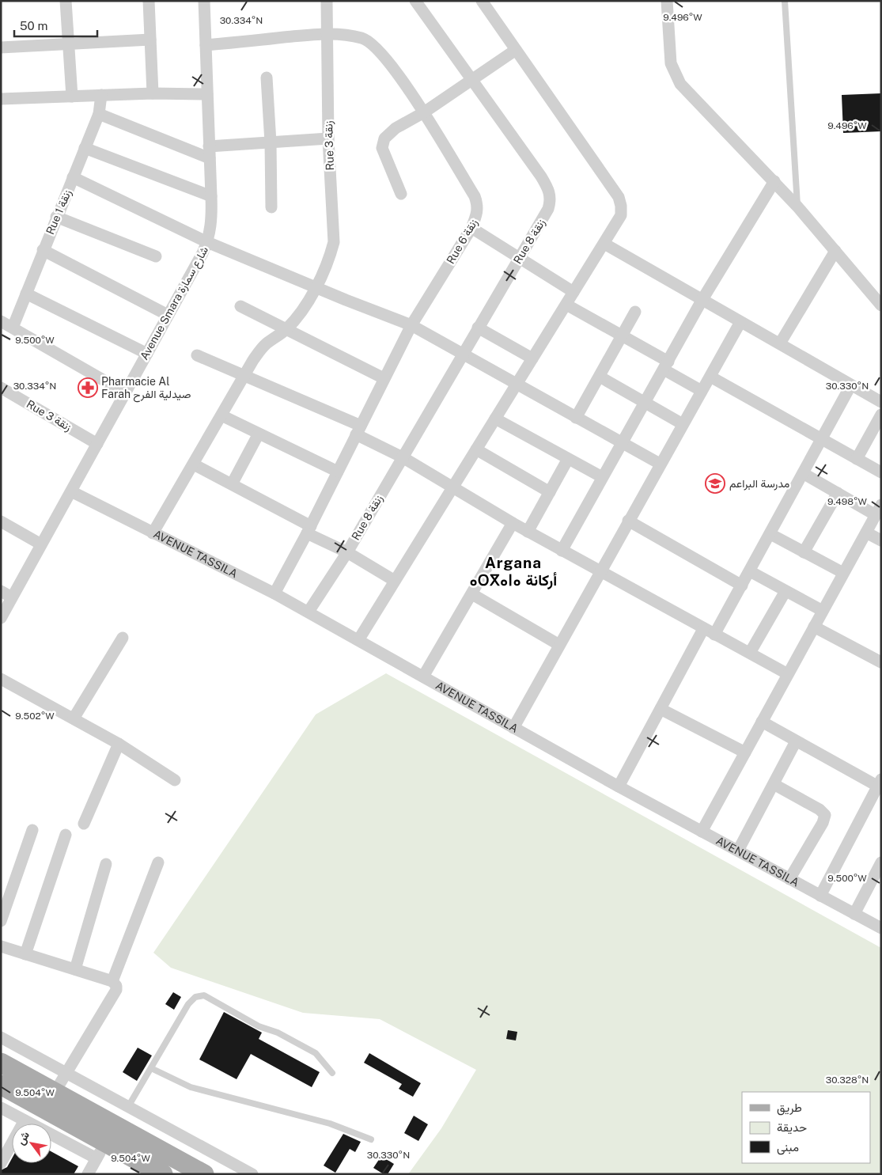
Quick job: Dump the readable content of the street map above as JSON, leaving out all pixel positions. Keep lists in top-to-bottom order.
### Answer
{
  "streets": {
    "street": [
      "Rue 3 زنقة",
      "Rue 1 زنقة",
      "Rue 6 زنقة",
      "Rue 8 زنقة",
      "Avenue Smara شارع سمارة",
      "AVENUE TASSILA"
    ]
  },
  "crossings": [
    ["Rue 3 زنقة", "Rue 6 زنقة"],
    ["Rue 3 زنقة", "Avenue Smara شارع سمارة"],
    ["Rue 3 زنقة", "AVENUE TASSILA"],
    ["Rue 6 زنقة", "Avenue Smara شارع سمارة"],
    ["Rue 6 زنقة", "AVENUE TASSILA"],
    ["Rue 8 زنقة", "AVENUE TASSILA"],
    ["Avenue Smara شارع سمارة", "AVENUE TASSILA"]
  ],
  "districts": ["Argana ⴰⵔⴳⴰⵏⴰ أركانة"],
  "places": {
    "pharmacy": ["Pharmacie Al Farah صيدلية الفرح"],
    "school or university": ["مدرسة البراعم"]
  },
  "legend": ["طريق", "حديقة", "مبنى"],
  "scale_bar": "50 m",
  "north": "top left",
  "coordinates": [
    "9.496°W",
    "30.334°N",
    "9.500°W",
    "30.330°N",
    "9.498°W",
    "9.502°W",
    "30.328°N",
    "9.504°W"
  ]
}
